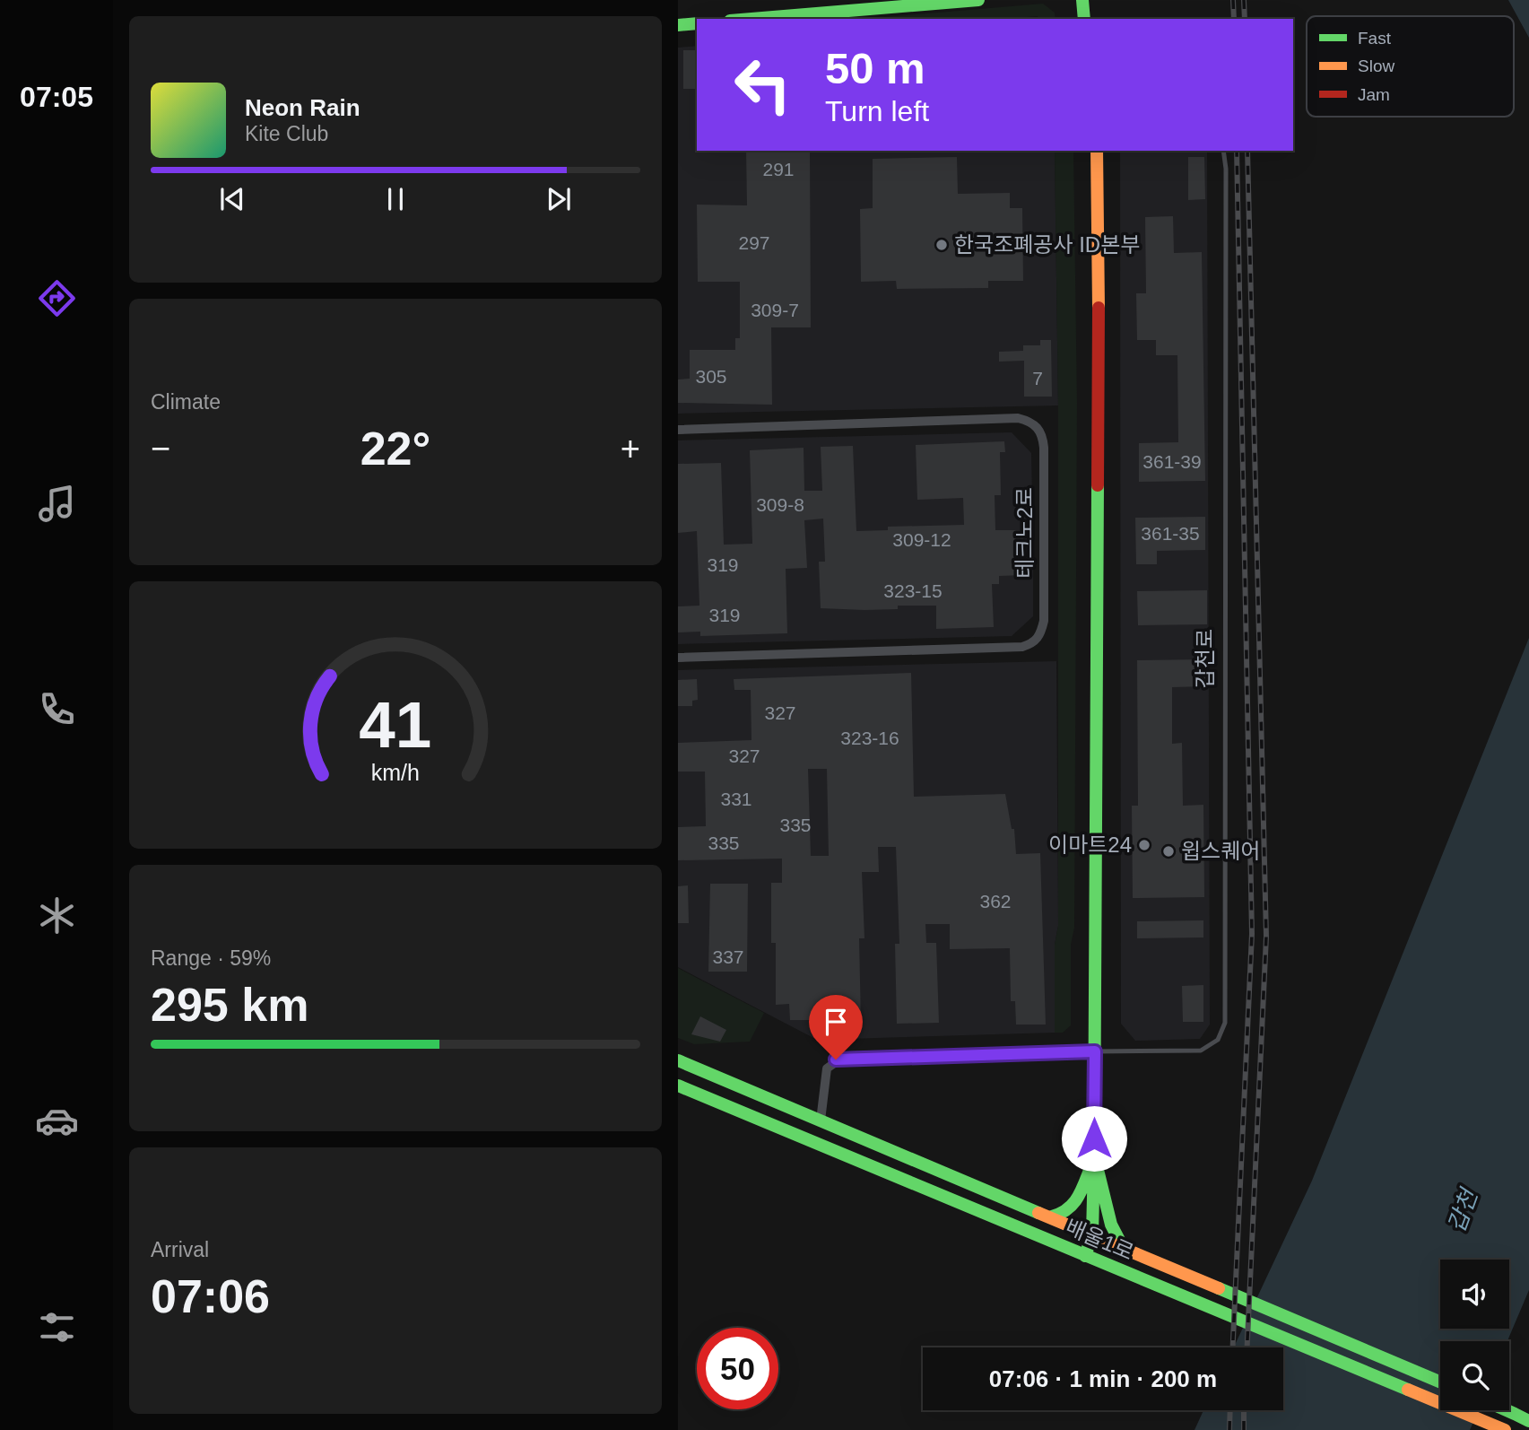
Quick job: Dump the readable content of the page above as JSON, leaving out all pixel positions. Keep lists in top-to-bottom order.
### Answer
{
  "streets": {
    "main road": ["배울1로"],
    "street": ["테크노2로"],
    "lane": ["갑천로"]
  },
  "water": ["갑천"],
  "places": ["한국조폐공사 ID본부", "이마트24", "윕스퀘어"],
  "house_numbers": [
    "291",
    "297",
    "309-7",
    "305",
    "7",
    "361-39",
    "309-8",
    "361-35",
    "309-12",
    "319",
    "323-15",
    "319",
    "327",
    "323-16",
    "327",
    "331",
    "335",
    "335",
    "362",
    "337"
  ],
  "legend": ["Fast", "Slow", "Jam"],
  "page": {
    "tabs": "07:05",
    "turn": ["50 m", "Turn left"],
    "song": ["Neon Rain", "Kite Club"],
    "tile": [
      "Climate",
      ["Range · 59%", "295 km"],
      ["Arrival", "07:06"]
    ],
    "heat": ["−", "22°", "+"],
    "limit": "50",
    "trip": "07:06 · 1 min · 200 m",
    "gauge": ["41", "km/h"]
  }
}
